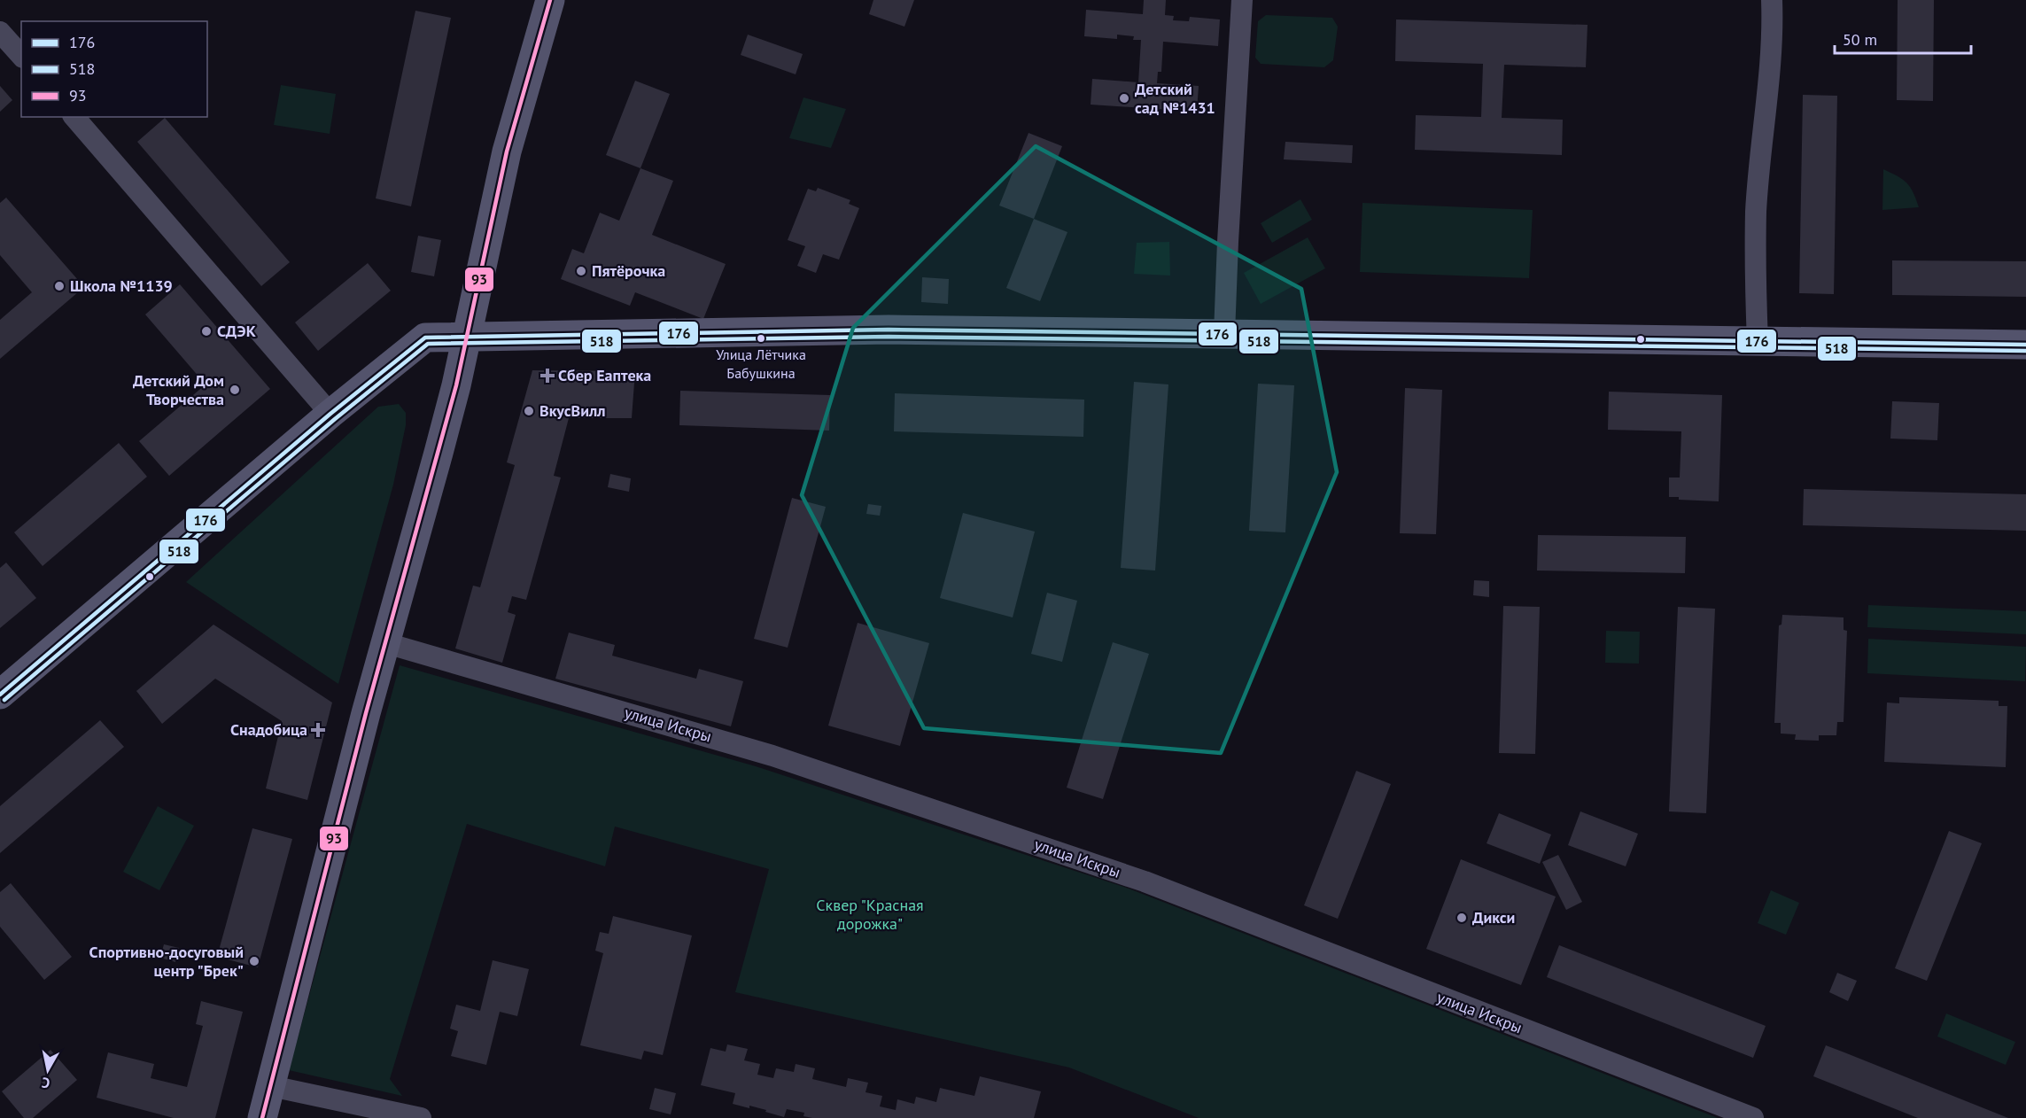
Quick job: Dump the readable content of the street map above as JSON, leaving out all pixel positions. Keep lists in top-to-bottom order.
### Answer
{
  "streets": {
    "street": ["улица Искры"]
  },
  "parks": ["Сквер \"Красная дорожка\""],
  "places": {
    "other": [
      "Детский сад №1431",
      "Пятёрочка",
      "Школа №1139",
      "СДЭК",
      "Улица Лётчика Бабушкина",
      "Детский Дом Творчества",
      "ВкусВилл",
      "Дикси",
      "Спортивно-досуговый центр \"Брек\""
    ],
    "health": ["Сбер Еаптека", "Снадобица"]
  },
  "lines": ["transit line 93", "transit line 176", "transit line 518"],
  "legend": ["176", "518", "93"],
  "scale_bar": "50 m",
  "north": "bottom"
}
